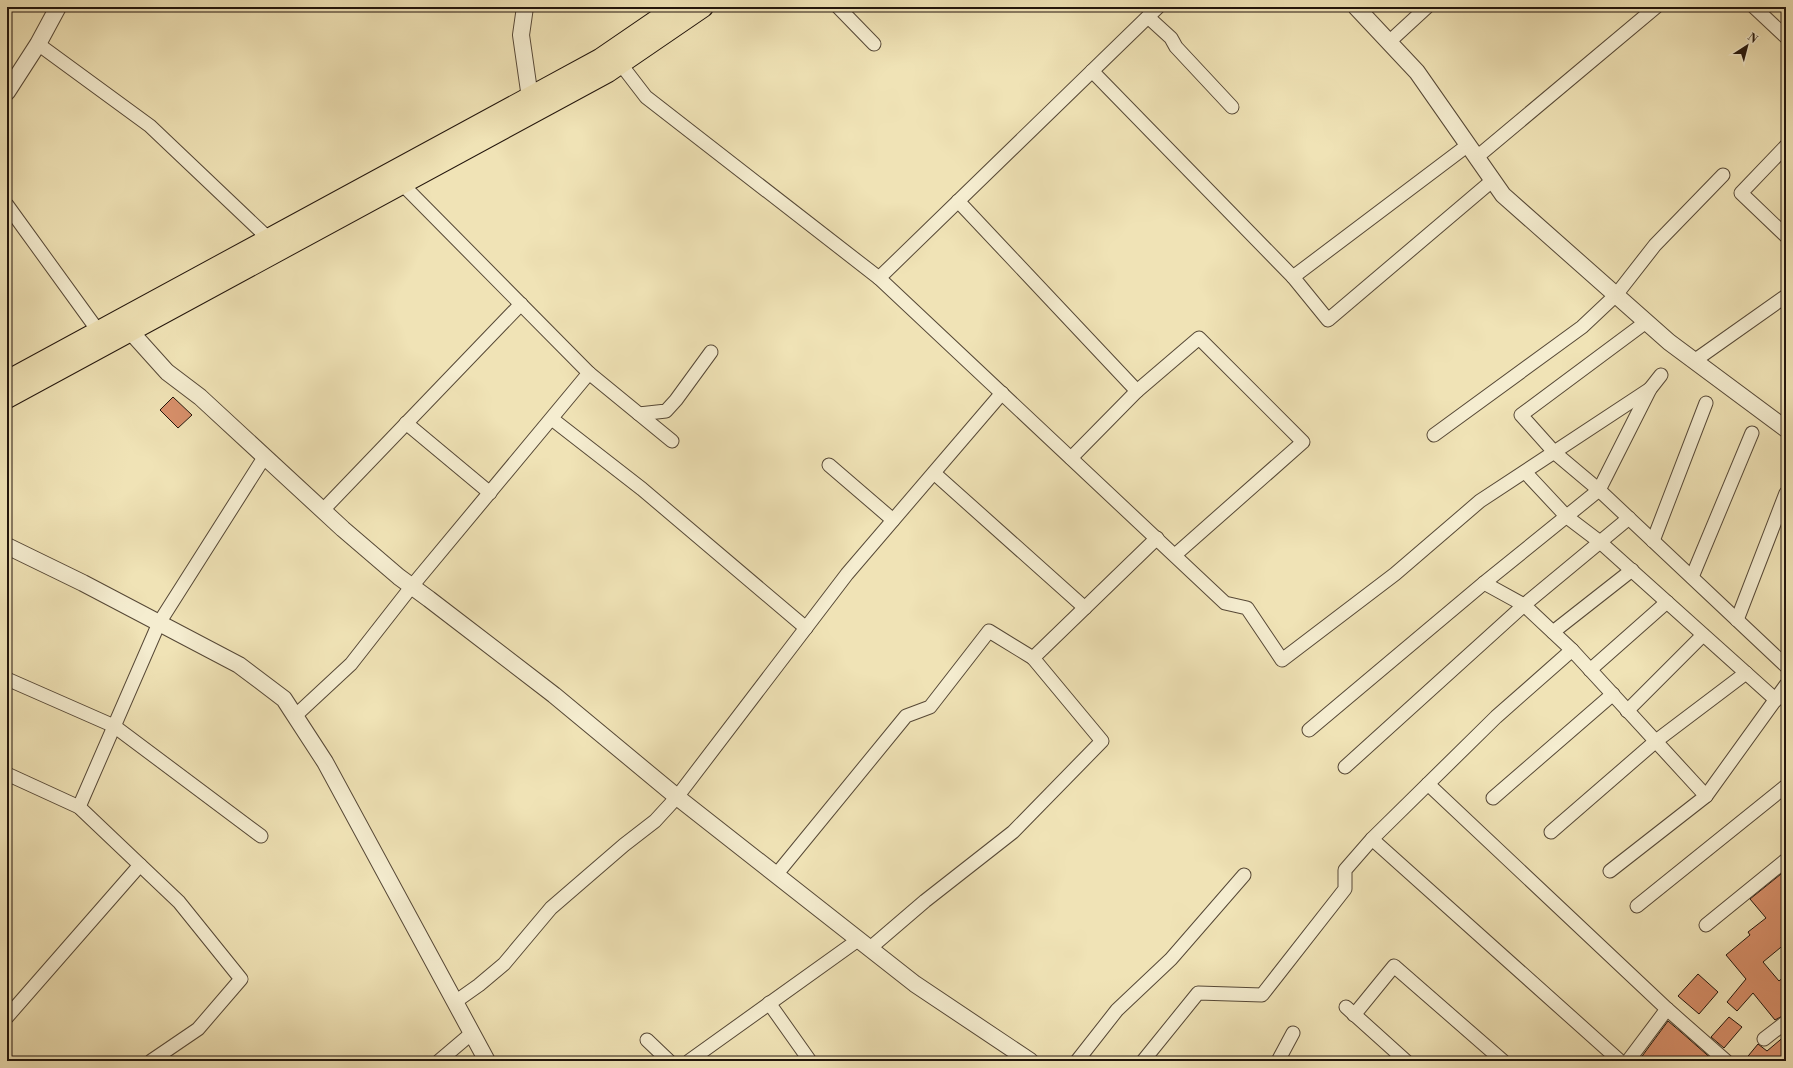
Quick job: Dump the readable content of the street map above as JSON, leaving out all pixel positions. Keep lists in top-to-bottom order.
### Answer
{
  "north": "top right"
}
